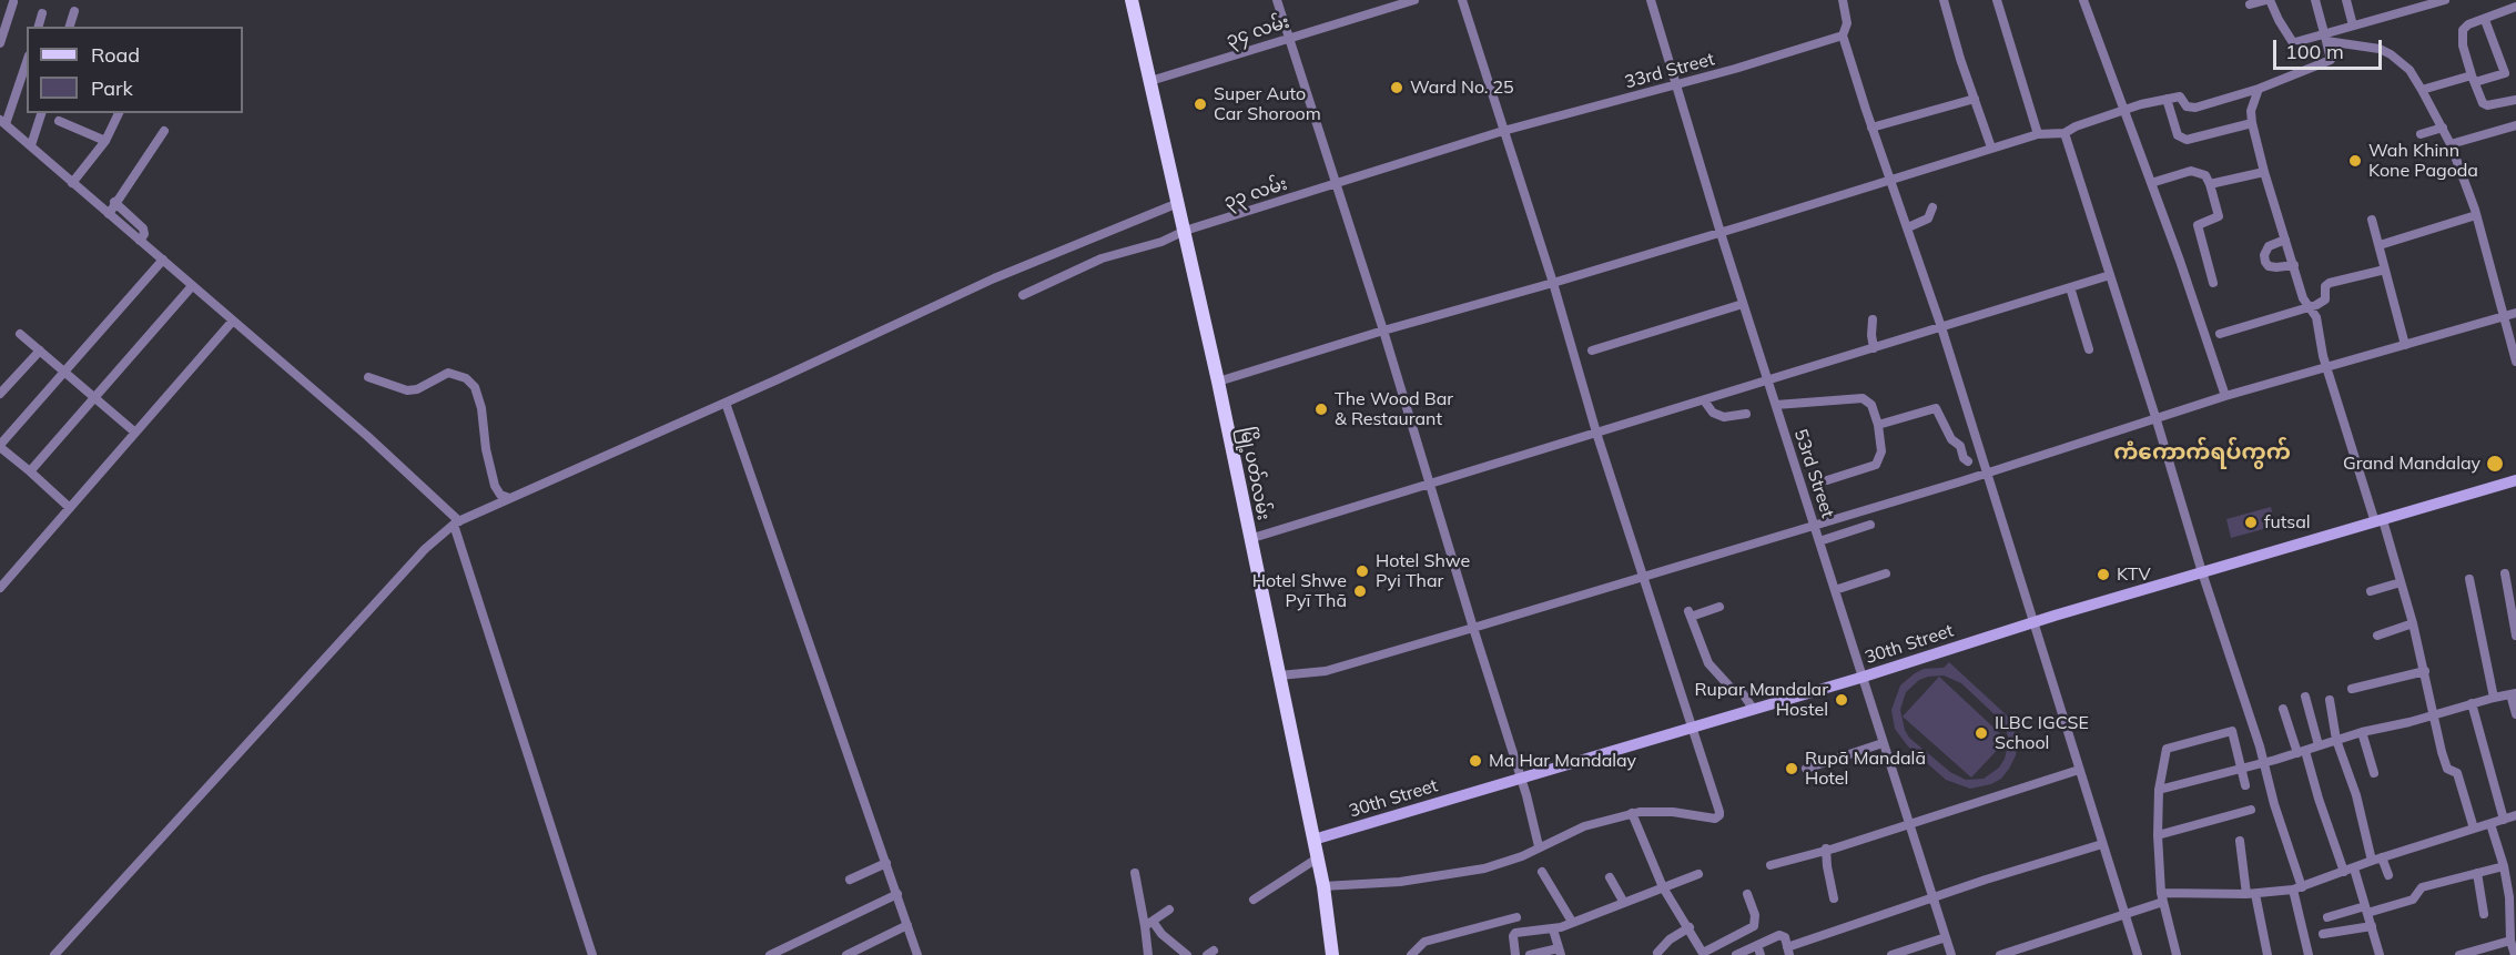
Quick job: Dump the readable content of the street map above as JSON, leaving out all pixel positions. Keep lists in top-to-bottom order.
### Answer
{
  "streets": {
    "main road": ["မြို့ပတ်လမ်း", "30th Street"],
    "street": [
      "၃၄ လမ်း",
      "33rd Street",
      "၃၃ လမ်း",
      "53rd Street"
    ]
  },
  "crossings": [
    ["၃၄ လမ်း", "မြို့ပတ်လမ်း"],
    ["33rd Street", "၃၃ လမ်း"],
    ["33rd Street", "53rd Street"],
    ["၃၃ လမ်း", "မြို့ပတ်လမ်း"],
    ["မြို့ပတ်လမ်း", "30th Street"],
    ["53rd Street", "30th Street"]
  ],
  "districts": ["ကံကောက်ရပ်ကွက်"],
  "places": [
    "Ward No. 25",
    "Super Auto Car Shoroom",
    "Wah Khinn Kone Pagoda",
    "The Wood Bar & Restaurant",
    "Grand Mandalay",
    "futsal",
    "Hotel Shwe Pyi Thar",
    "KTV",
    "Hotel Shwe Pyī Thā",
    "Rupar Mandalar Hostel",
    "ILBC IGCSE School",
    "Ma Har Mandalay",
    "Rupā Mandalā Hotel"
  ],
  "legend": ["Road", "Park"],
  "scale_bar": "100 m"
}
